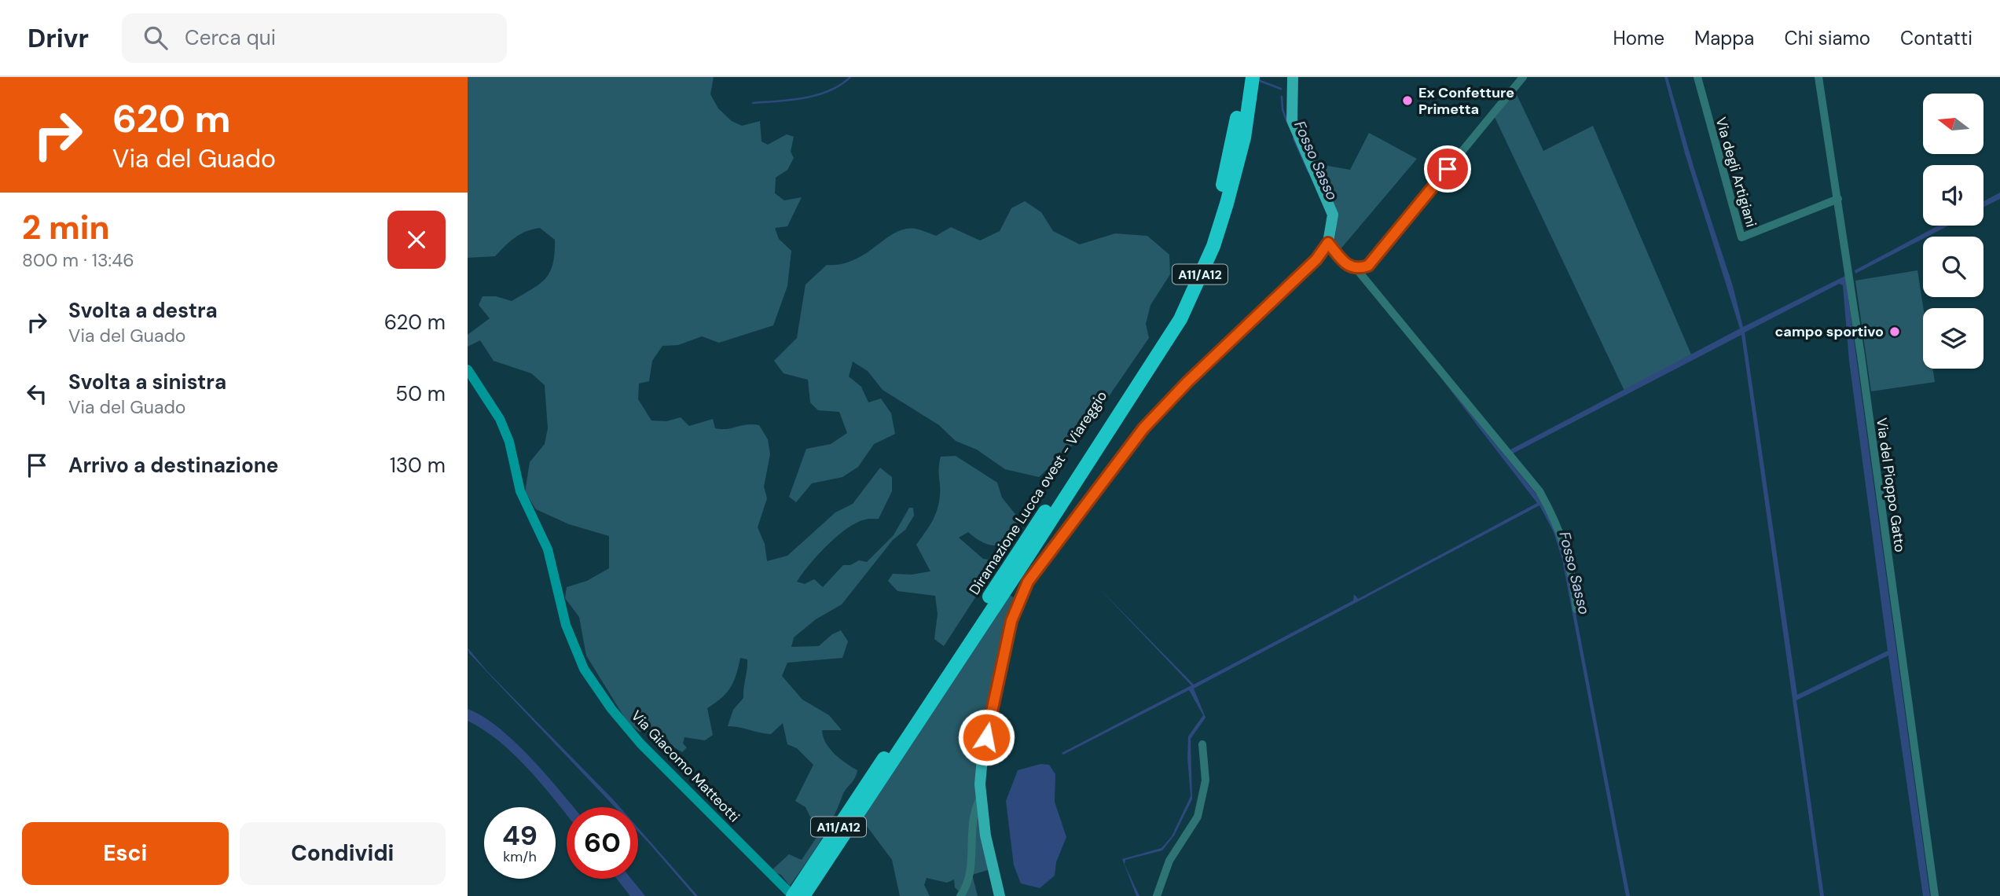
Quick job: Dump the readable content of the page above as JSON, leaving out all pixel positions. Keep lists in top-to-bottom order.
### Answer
{
  "streets": {
    "highway": ["A11/A12", "Diramazione Lucca ovest - Viareggio"],
    "main road": ["Via Giacomo Matteotti"],
    "street": ["Via degli Artigiani", "Via del Pioppo Gatto"]
  },
  "crossings": [
    ["Via degli Artigiani", "Via del Pioppo Gatto"],
    ["Diramazione Lucca ovest - Viareggio", "Via Giacomo Matteotti"]
  ],
  "water": ["Fosso Sasso"],
  "places": ["Ex Confetture Primetta", "campo sportivo"],
  "north": "left",
  "page": {
    "header": "Drivr",
    "search": "Cerca qui",
    "nav": [
      "Home",
      "Mappa",
      "Chi siamo",
      "Contatti"
    ],
    "turn": ["620 m", "Via del Guado"],
    "heading": ["2 min", "800 m · 13:46"],
    "list": [
      {
        "name": "Svolta a destra",
        "note": "Via del Guado",
        "value": "620 m"
      },
      {
        "name": "Svolta a sinistra",
        "note": "Via del Guado",
        "value": "50 m"
      },
      {
        "name": "Arrivo a destinazione",
        "value": "130 m"
      }
    ],
    "speed": "49 km/h",
    "limit": "60",
    "buttons": ["Esci", "Condividi"]
  }
}
